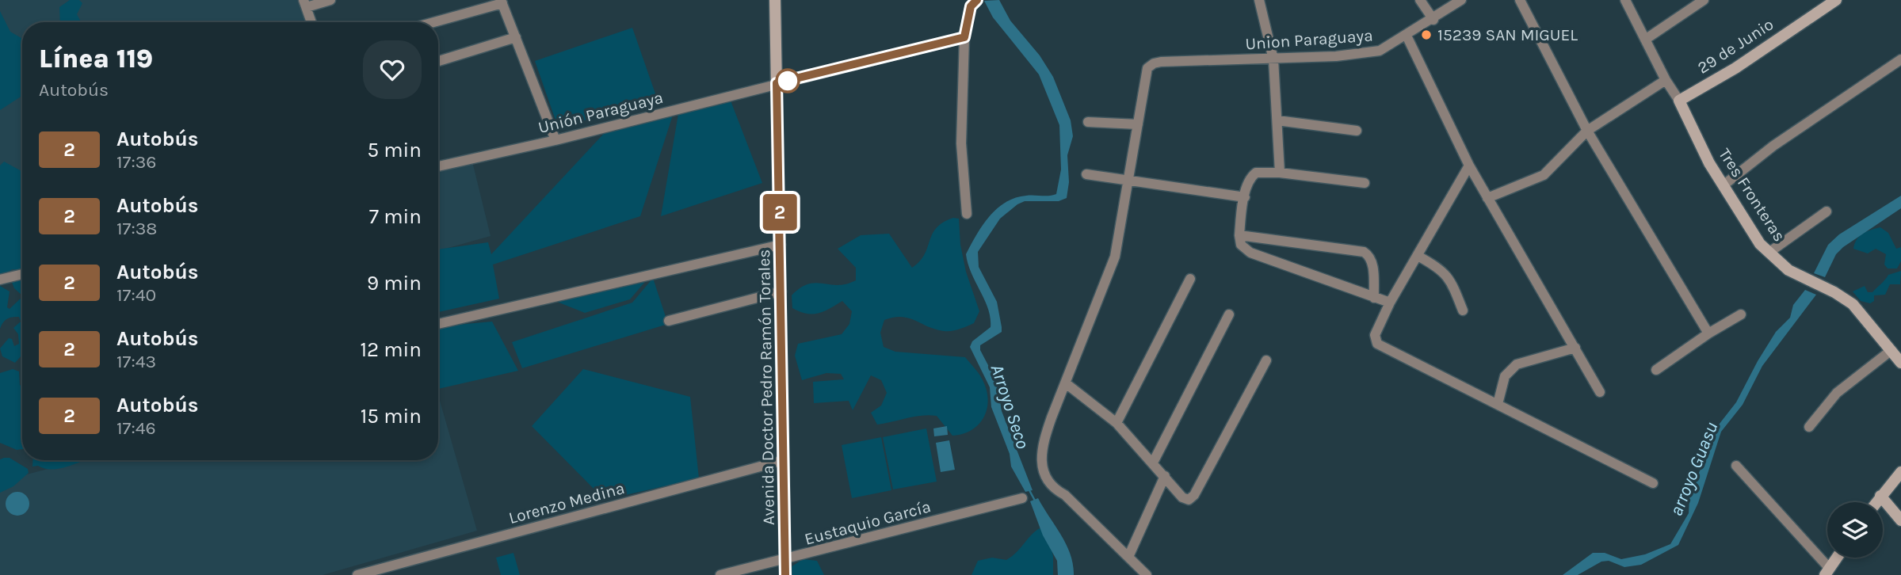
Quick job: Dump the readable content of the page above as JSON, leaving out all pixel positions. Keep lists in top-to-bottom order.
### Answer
{
  "streets": {
    "street": [
      "Union Paraguaya",
      "29 de Junio",
      "Unión Paraguaya",
      "Tres Fronteras",
      "Avenida Doctor Pedro Ramón Torales",
      "Lorenzo Medina",
      "Eustaquio García"
    ]
  },
  "crossings": [
    ["29 de Junio", "Tres Fronteras"],
    ["Unión Paraguaya", "Avenida Doctor Pedro Ramón Torales"],
    ["Avenida Doctor Pedro Ramón Torales", "Lorenzo Medina"],
    ["Avenida Doctor Pedro Ramón Torales", "Eustaquio García"]
  ],
  "water": ["Arroyo Seco", "arroyo Guasu"],
  "places": ["15239 SAN MIGUEL"],
  "lines": ["bus line 2"],
  "page": {
    "on_map": "2",
    "heading": ["Línea 119", "Autobús"],
    "list": [
      {
        "mark": "2",
        "name": "Autobús",
        "note": "17:36",
        "value": "5 min"
      },
      {
        "mark": "2",
        "name": "Autobús",
        "note": "17:38",
        "value": "7 min"
      },
      {
        "mark": "2",
        "name": "Autobús",
        "note": "17:40",
        "value": "9 min"
      },
      {
        "mark": "2",
        "name": "Autobús",
        "note": "17:43",
        "value": "12 min"
      },
      {
        "mark": "2",
        "name": "Autobús",
        "note": "17:46",
        "value": "15 min"
      }
    ]
  }
}
